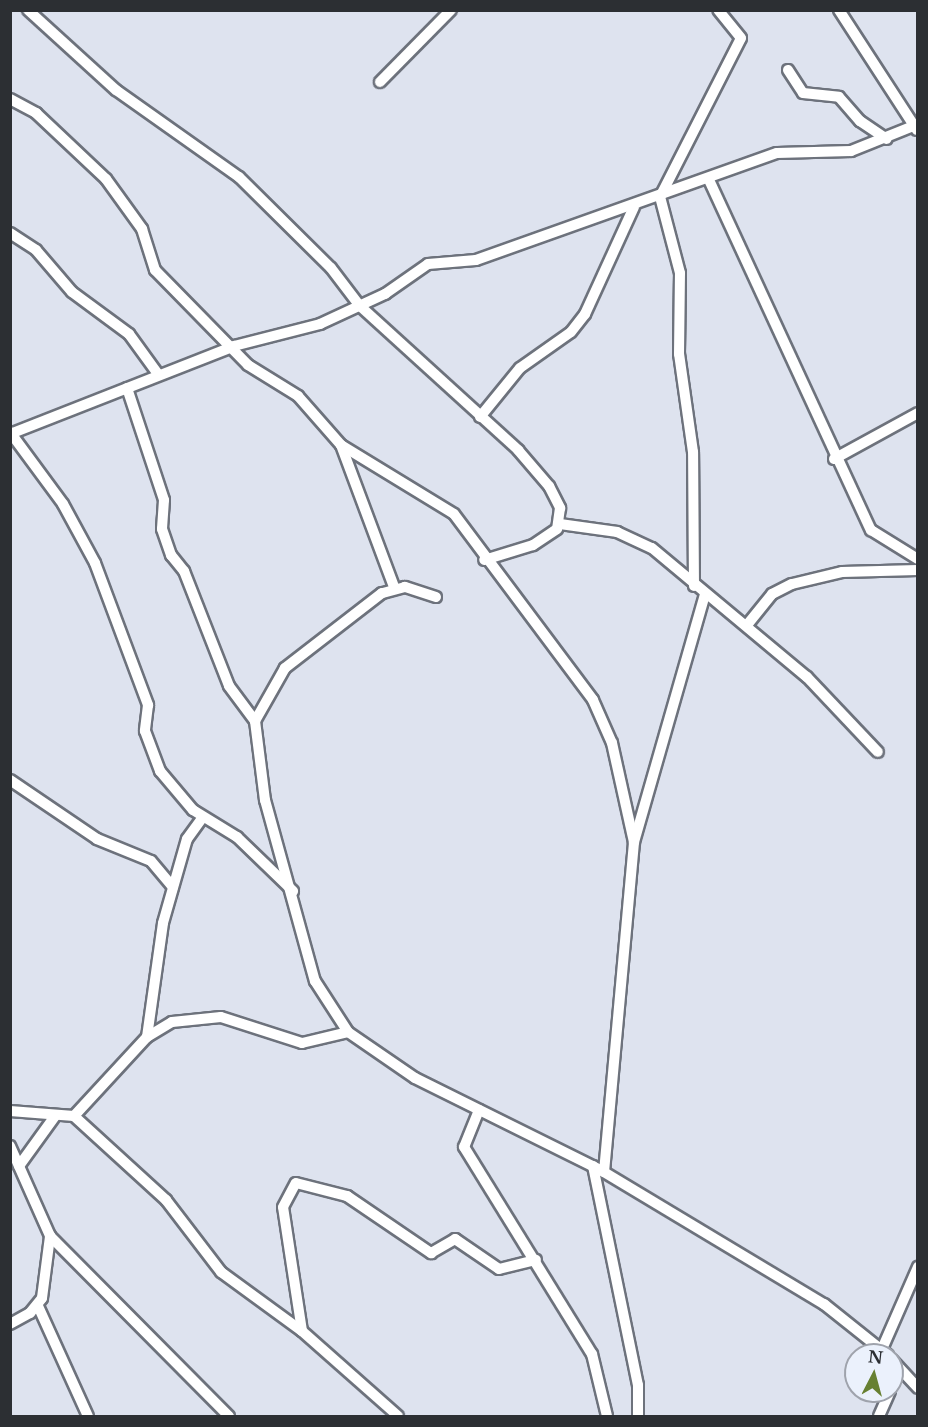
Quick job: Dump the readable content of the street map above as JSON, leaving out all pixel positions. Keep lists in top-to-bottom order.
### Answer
{
  "north": "top"
}
